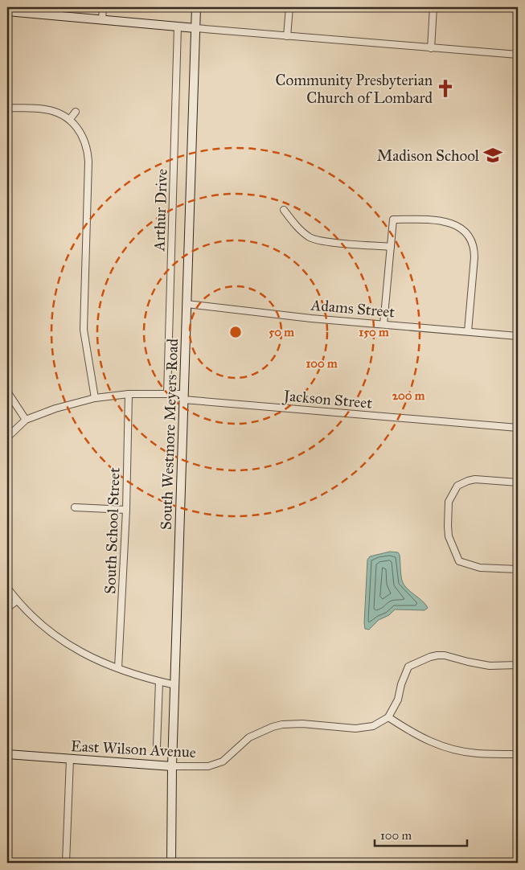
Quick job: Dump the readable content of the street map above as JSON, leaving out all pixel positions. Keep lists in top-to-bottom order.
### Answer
{
  "streets": {
    "street": [
      "Arthur Drive",
      "Adams Street",
      "Jackson Street",
      "South Westmore Meyers Road",
      "South School Street",
      "East Wilson Avenue"
    ]
  },
  "crossings": [
    ["Arthur Drive", "Jackson Street"],
    ["Adams Street", "South Westmore Meyers Road"],
    ["Jackson Street", "South Westmore Meyers Road"],
    ["Jackson Street", "South School Street"],
    ["South Westmore Meyers Road", "East Wilson Avenue"]
  ],
  "places": {
    "church": ["Community Presbyterian Church of Lombard"],
    "school or university": ["Madison School"]
  },
  "scale_bar": "100 m",
  "rings": [
    "50 m",
    "150 m",
    "100 m",
    "200 m"
  ]
}
